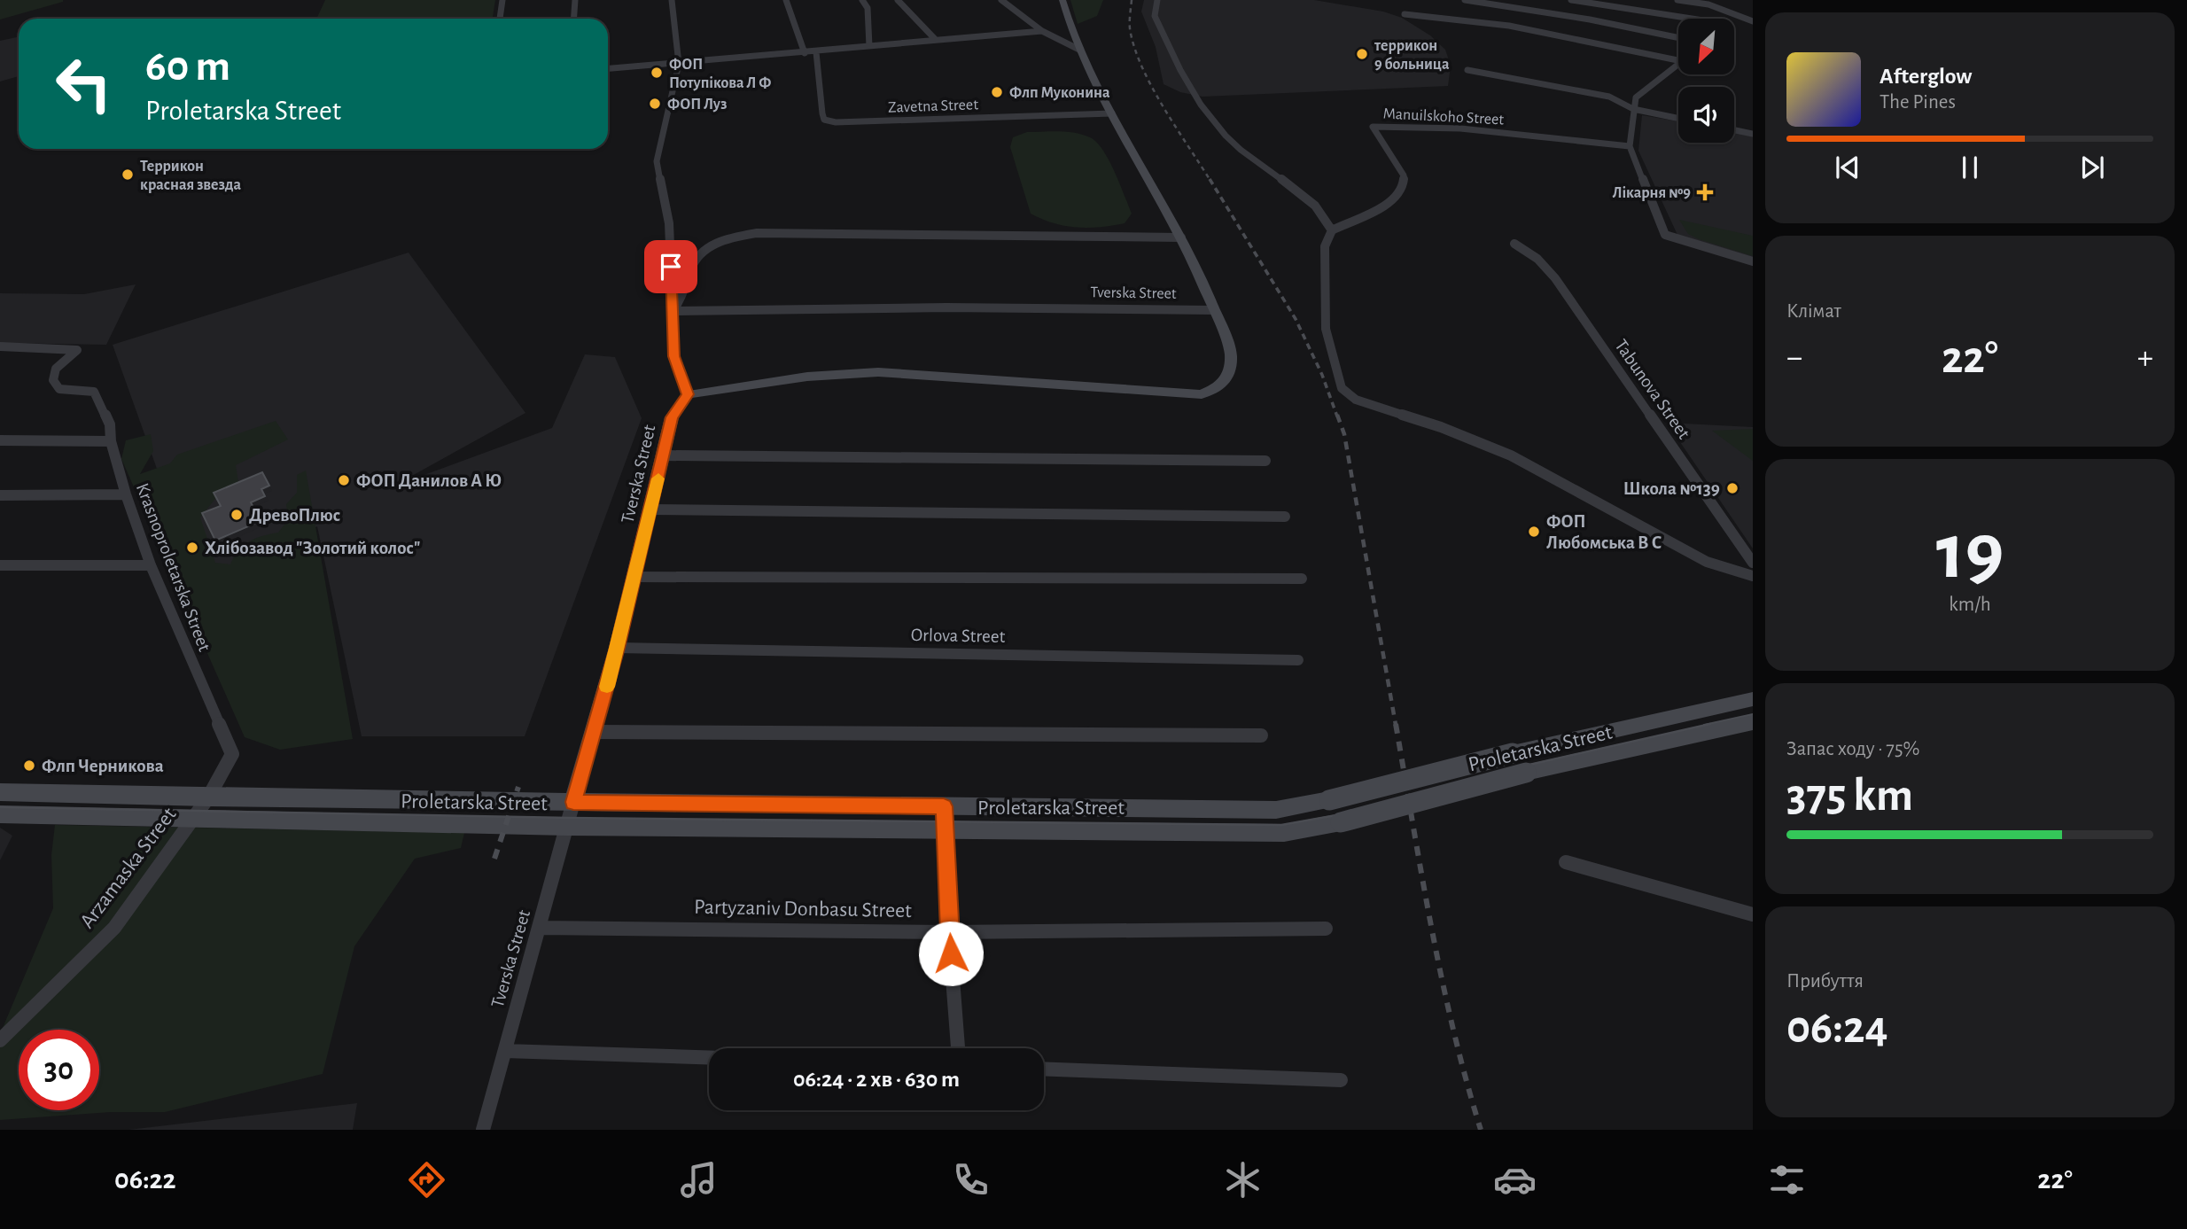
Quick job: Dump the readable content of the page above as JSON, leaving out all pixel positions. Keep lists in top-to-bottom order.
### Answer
{
  "streets": {
    "main road": ["Tverska Street", "Proletarska Street"],
    "street": [
      "Zavetna Street",
      "Manuilskoho Street",
      "Tabunova Street",
      "Krasnoproletarska Street",
      "Orlova Street",
      "Arzamaska Street",
      "Partyzaniv Donbasu Street"
    ]
  },
  "crossings": [
    ["Zavetna Street", "Tverska Street"],
    ["Tverska Street", "Orlova Street"],
    ["Tverska Street", "Proletarska Street"],
    ["Tverska Street", "Partyzaniv Donbasu Street"],
    ["Krasnoproletarska Street", "Proletarska Street"],
    ["Krasnoproletarska Street", "Arzamaska Street"],
    ["Proletarska Street", "Arzamaska Street"]
  ],
  "places": {
    "other": [
      "террикон 9 больница",
      "ФОП Потупікова Л Ф",
      "Флп Муконина",
      "ФОП Луз",
      "Террикон красная звезда",
      "ФОП Данилов А Ю",
      "Школа №139",
      "ДревоПлюс",
      "ФОП Любомська В С",
      "Хлібозавод \"Золотий колос\"",
      "Флп Черникова"
    ],
    "health": ["Лікарня №9"]
  },
  "north": "bottom left",
  "page": {
    "turn": ["60 m", "Proletarska Street"],
    "song": ["Afterglow", "The Pines"],
    "tile": [
      "Клімат",
      ["19", "km/h"],
      ["Запас ходу · 75%", "375 km"],
      ["Прибуття", "06:24"]
    ],
    "heat": ["−", "22°", "+"],
    "limit": "30",
    "trip": "06:24 · 2 хв · 630 m",
    "tabs": ["06:22", "22°"]
  }
}
